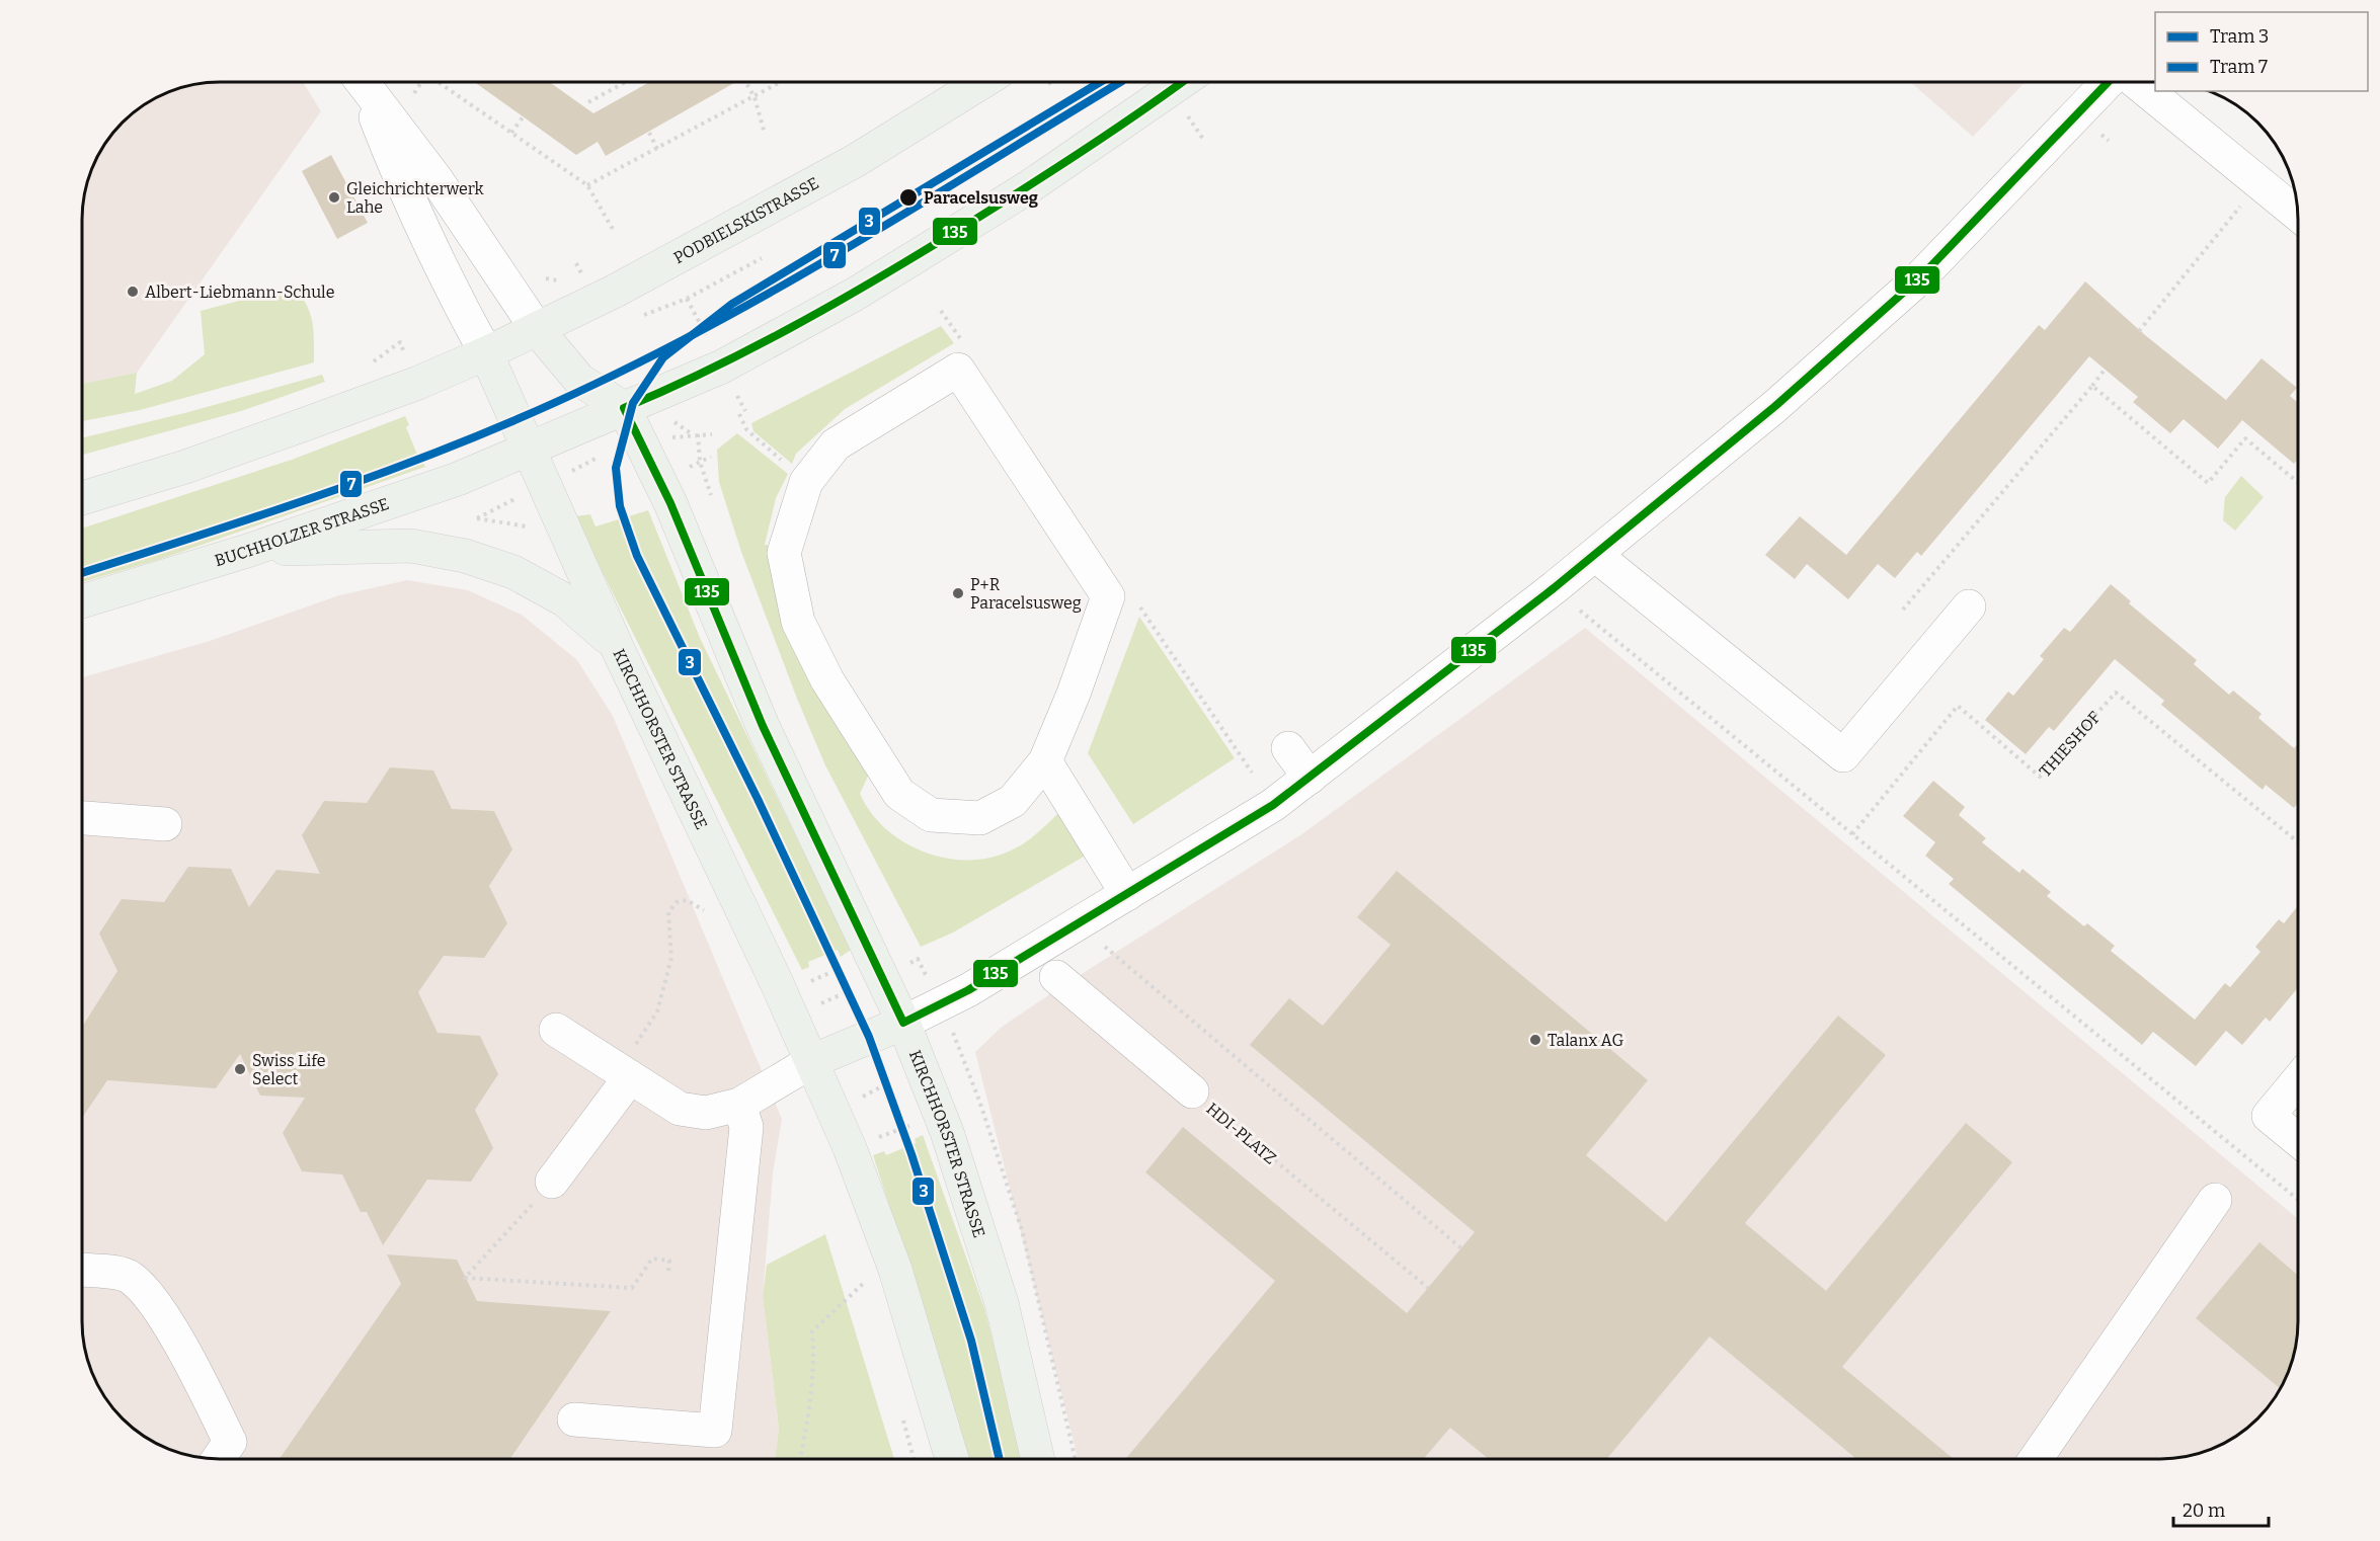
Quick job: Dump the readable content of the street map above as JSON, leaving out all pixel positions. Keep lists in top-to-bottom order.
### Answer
{
  "streets": {
    "main road": ["PODBIELSKISTRASSE", "BUCHHOLZER STRASSE", "KIRCHHORSTER STRASSE"],
    "street": ["HDI-PLATZ"],
    "path": ["THIESHOF"]
  },
  "crossings": [
    ["PODBIELSKISTRASSE", "KIRCHHORSTER STRASSE"],
    ["BUCHHOLZER STRASSE", "KIRCHHORSTER STRASSE"]
  ],
  "places": [
    "Gleichrichterwerk Lahe",
    "Paracelsusweg",
    "Albert-Liebmann-Schule",
    "P+R Paracelsusweg",
    "Talanx AG",
    "Swiss Life Select"
  ],
  "lines": ["tram line 3", "tram line 7", "transit line 135"],
  "legend": ["Tram 3", "Tram 7"],
  "scale_bar": "20 m"
}
